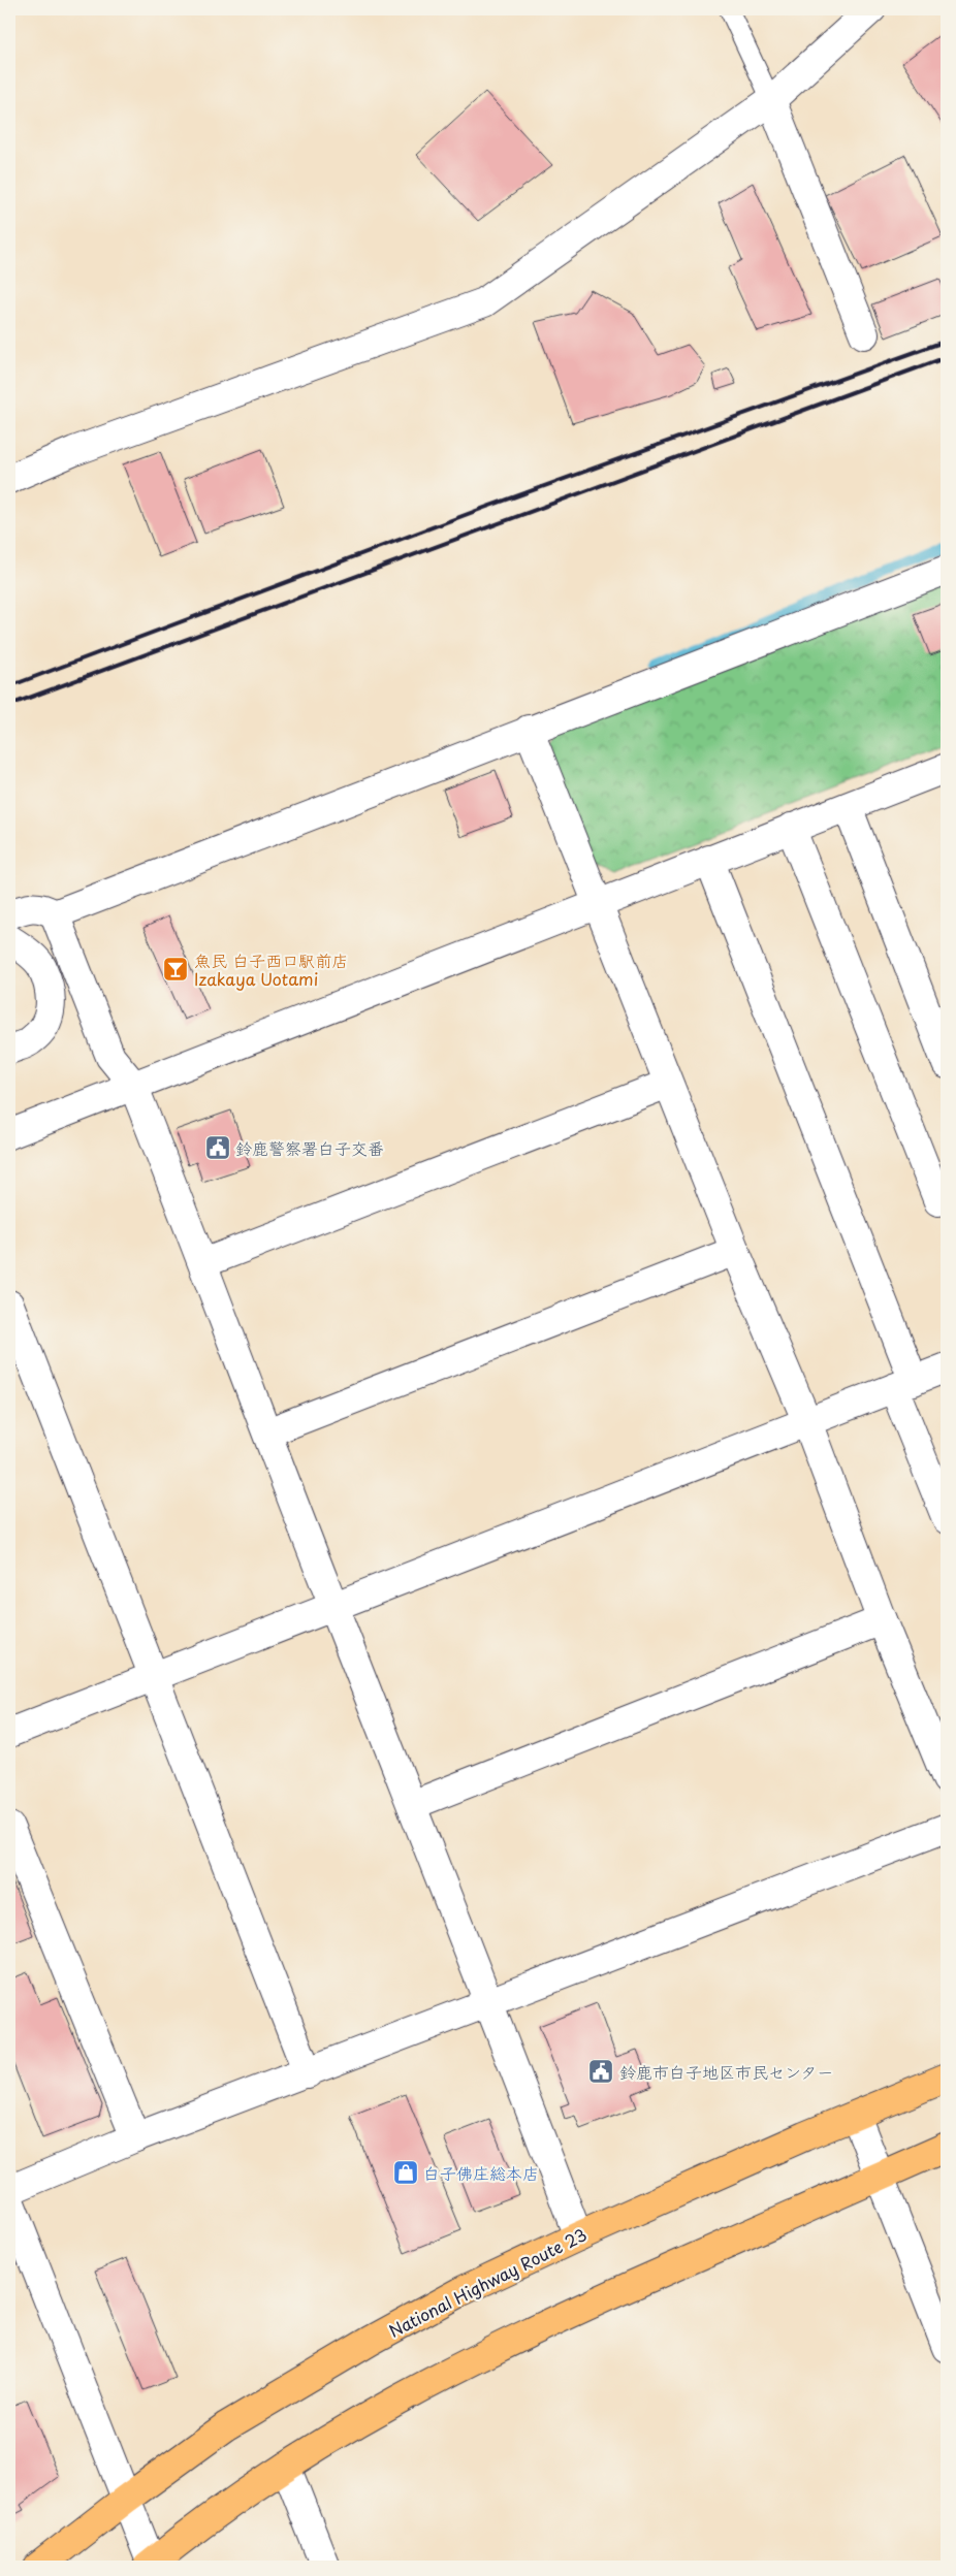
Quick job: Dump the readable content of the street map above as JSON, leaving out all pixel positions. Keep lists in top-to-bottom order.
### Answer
{
  "streets": {
    "highway": ["National Highway Route 23"]
  },
  "places": {
    "bar": ["魚民 白子西口駅前店 Izakaya Uotami"],
    "public building": ["鈴鹿警察署白子交番", "鈴鹿市白子地区市民センター"],
    "shop": ["白子佛庄総本店"]
  }
}
